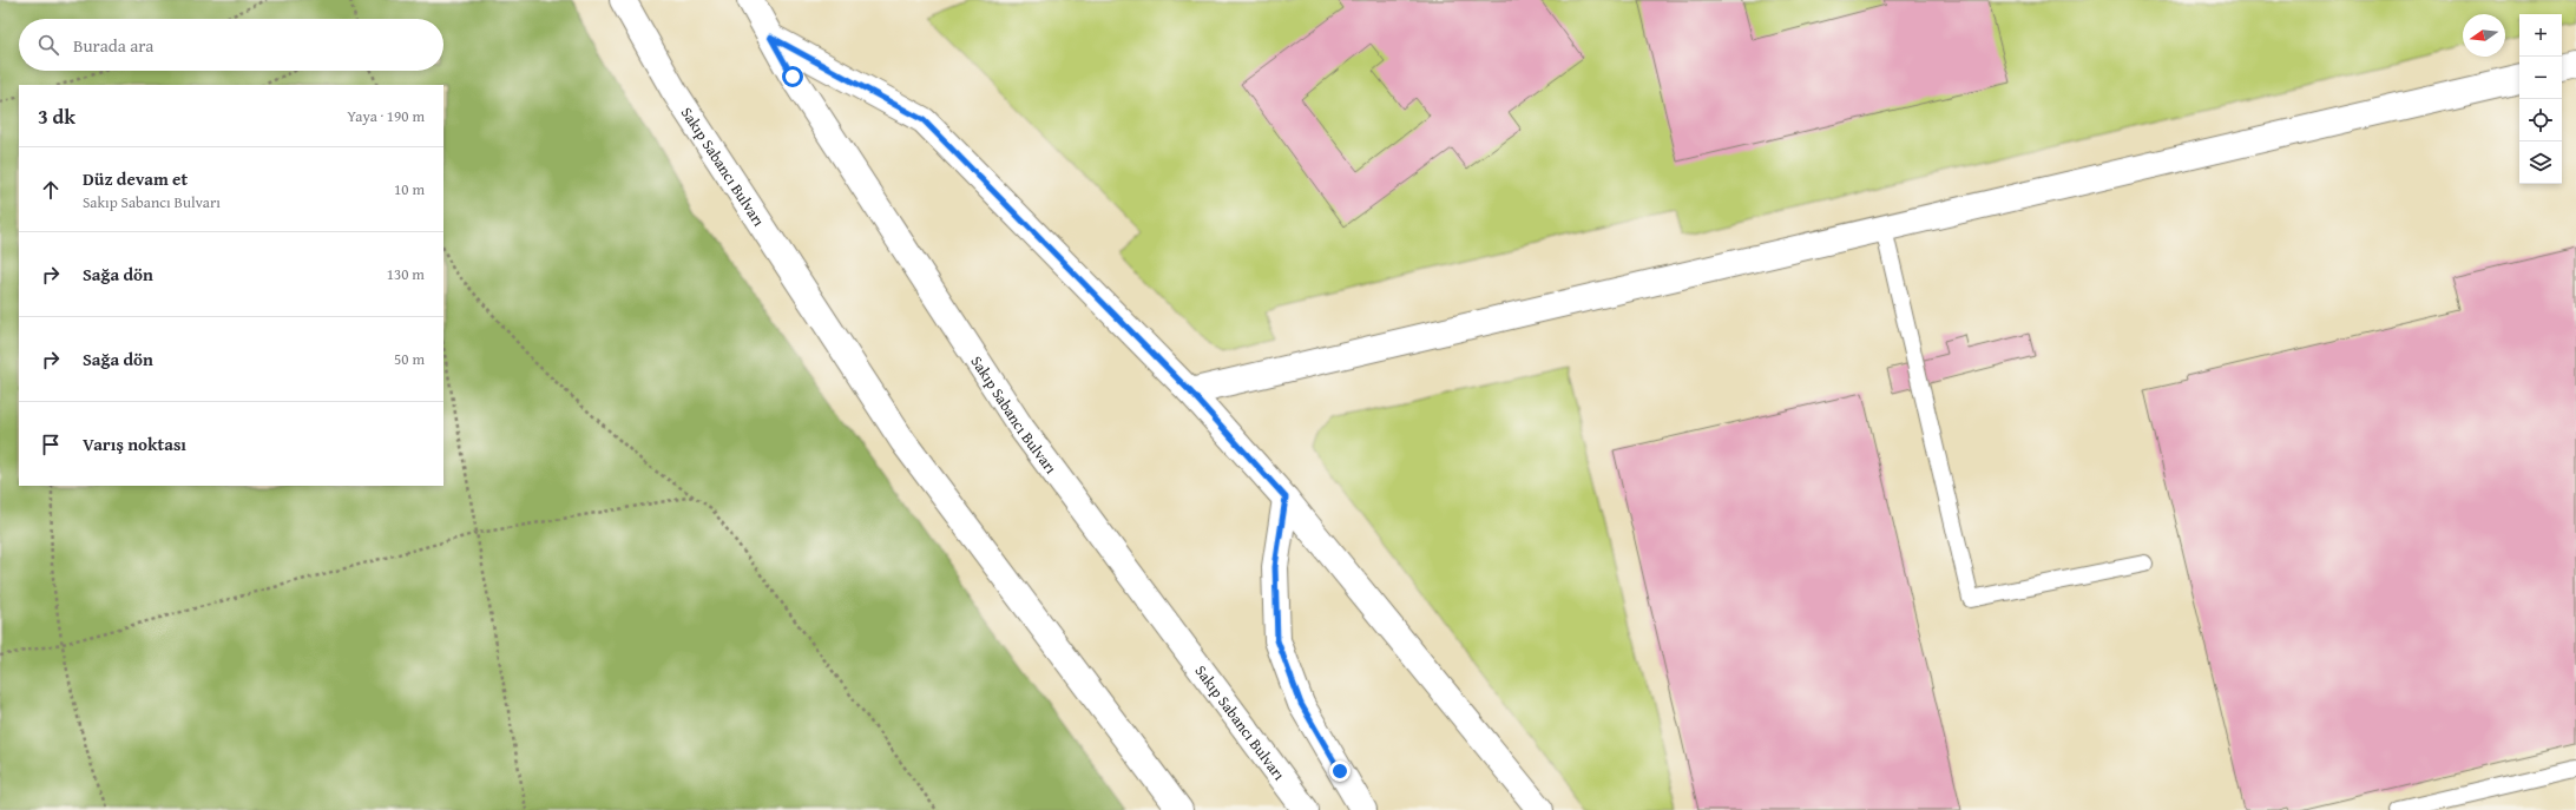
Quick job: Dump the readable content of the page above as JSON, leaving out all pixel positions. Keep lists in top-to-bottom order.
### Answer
{
  "streets": {
    "street": ["Sakıp Sabancı Bulvarı"]
  },
  "north": "left",
  "page": {
    "map_buttons": ["+", "−"],
    "search": "Burada ara",
    "heading": ["3 dk", "Yaya · 190 m"],
    "list": [
      ["Düz devam et", "Sakıp Sabancı Bulvarı", "10 m"],
      ["Sağa dön", "130 m"],
      ["Sağa dön", "50 m"],
      "Varış noktası"
    ]
  }
}
